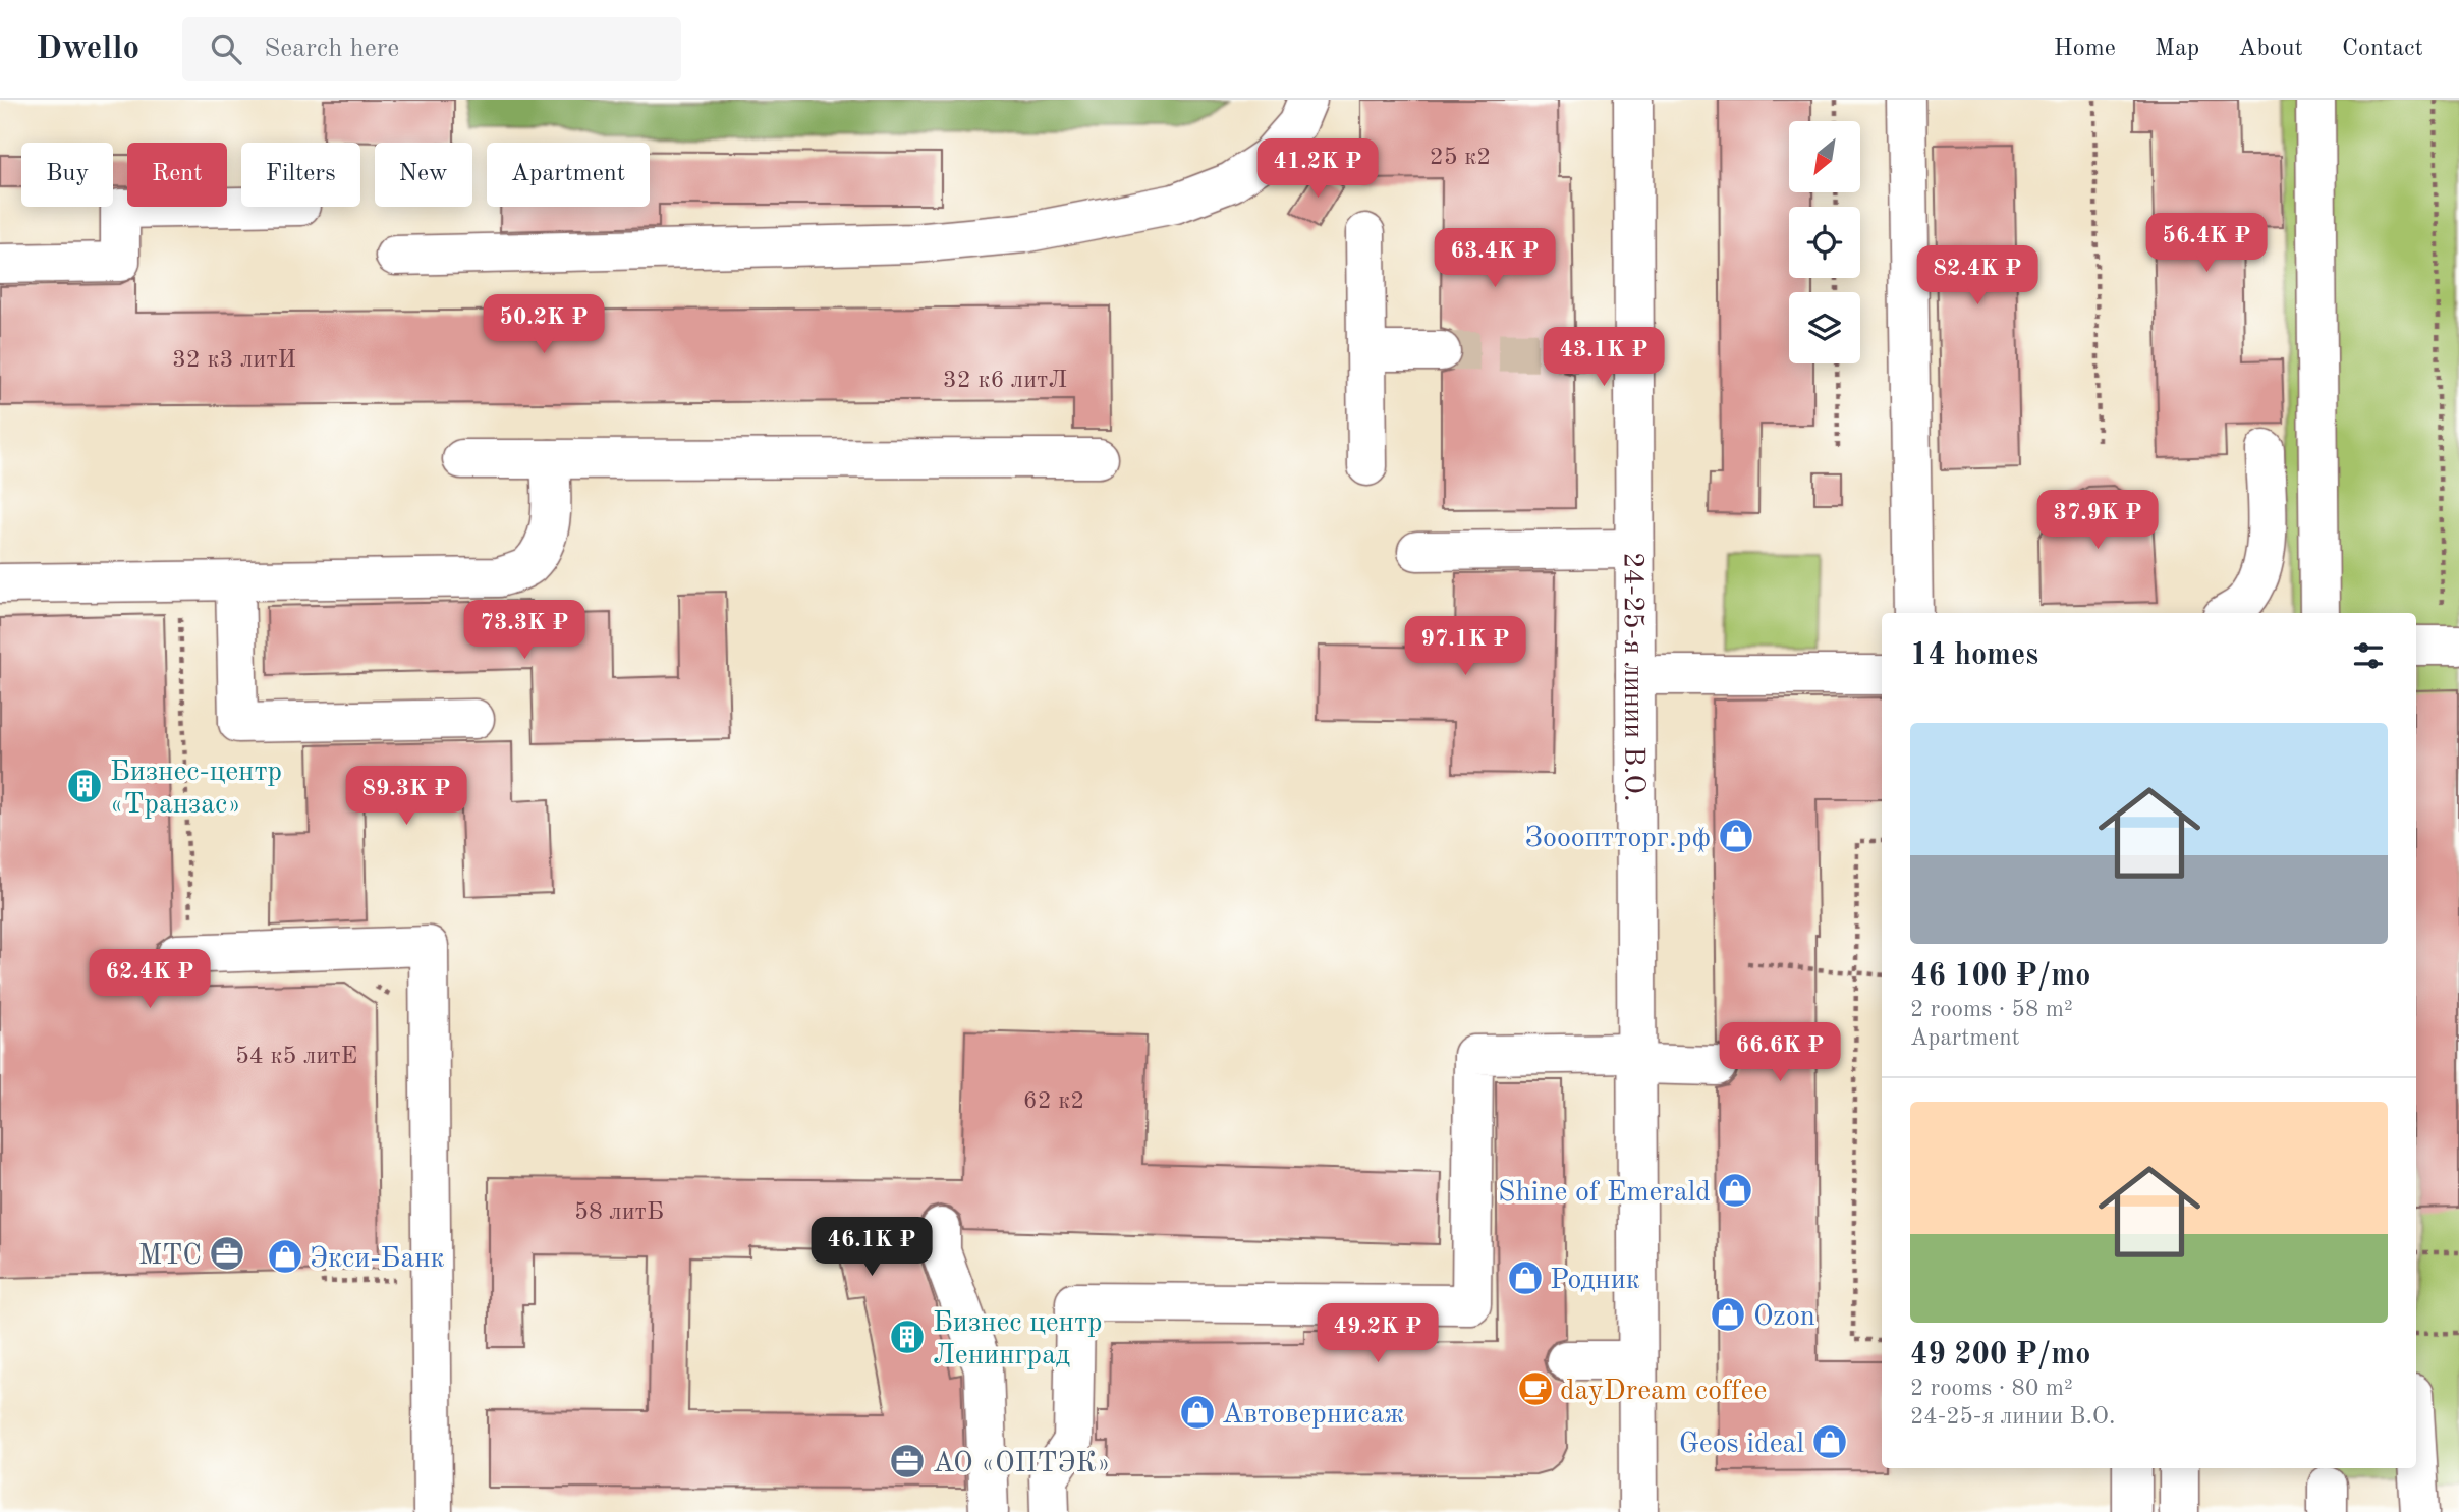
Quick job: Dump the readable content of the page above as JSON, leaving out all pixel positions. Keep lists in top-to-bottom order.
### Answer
{
  "streets": {
    "street": ["24-25-я линии В.О."]
  },
  "places": {
    "building": ["Бизнес-центр «Транзас»", "Бизнес центр Ленинград"],
    "shop": [
      "Зоооптторг.рф",
      "Shine of Emerald",
      "Экси-Банк",
      "Родник",
      "Ozon",
      "Автовернисаж",
      "Geos ideal"
    ],
    "office": ["МТС", "АО «ОПТЭК»"],
    "cafe": ["dayDream coffee"]
  },
  "house_numbers": [
    "25 к2",
    "32 к3 литИ",
    "32 к6 литЛ",
    "54 к5 литЕ",
    "62 к2",
    "58 литБ"
  ],
  "north": "bottom left",
  "page": {
    "header": "Dwello",
    "search": "Search here",
    "nav": [
      "Home",
      "Map",
      "About",
      "Contact"
    ],
    "price": [
      "41.2K ₽",
      "56.4K ₽",
      "63.4K ₽",
      "82.4K ₽",
      "50.2K ₽",
      "43.1K ₽",
      "37.9K ₽",
      "73.3K ₽",
      "97.1K ₽",
      "89.3K ₽",
      "62.4K ₽",
      "66.6K ₽",
      "46.1K ₽",
      "49.2K ₽"
    ],
    "chip": [
      "Buy",
      "Rent",
      "Filters",
      "New",
      "Apartment"
    ],
    "heading": "14 homes",
    "list": [
      {
        "name": "46 100 ₽/mo",
        "note": "2 rooms · 58 m² · Apartment"
      },
      {
        "name": "49 200 ₽/mo",
        "note": "2 rooms · 80 m² · 24-25-я линии В.О."
      }
    ]
  }
}
